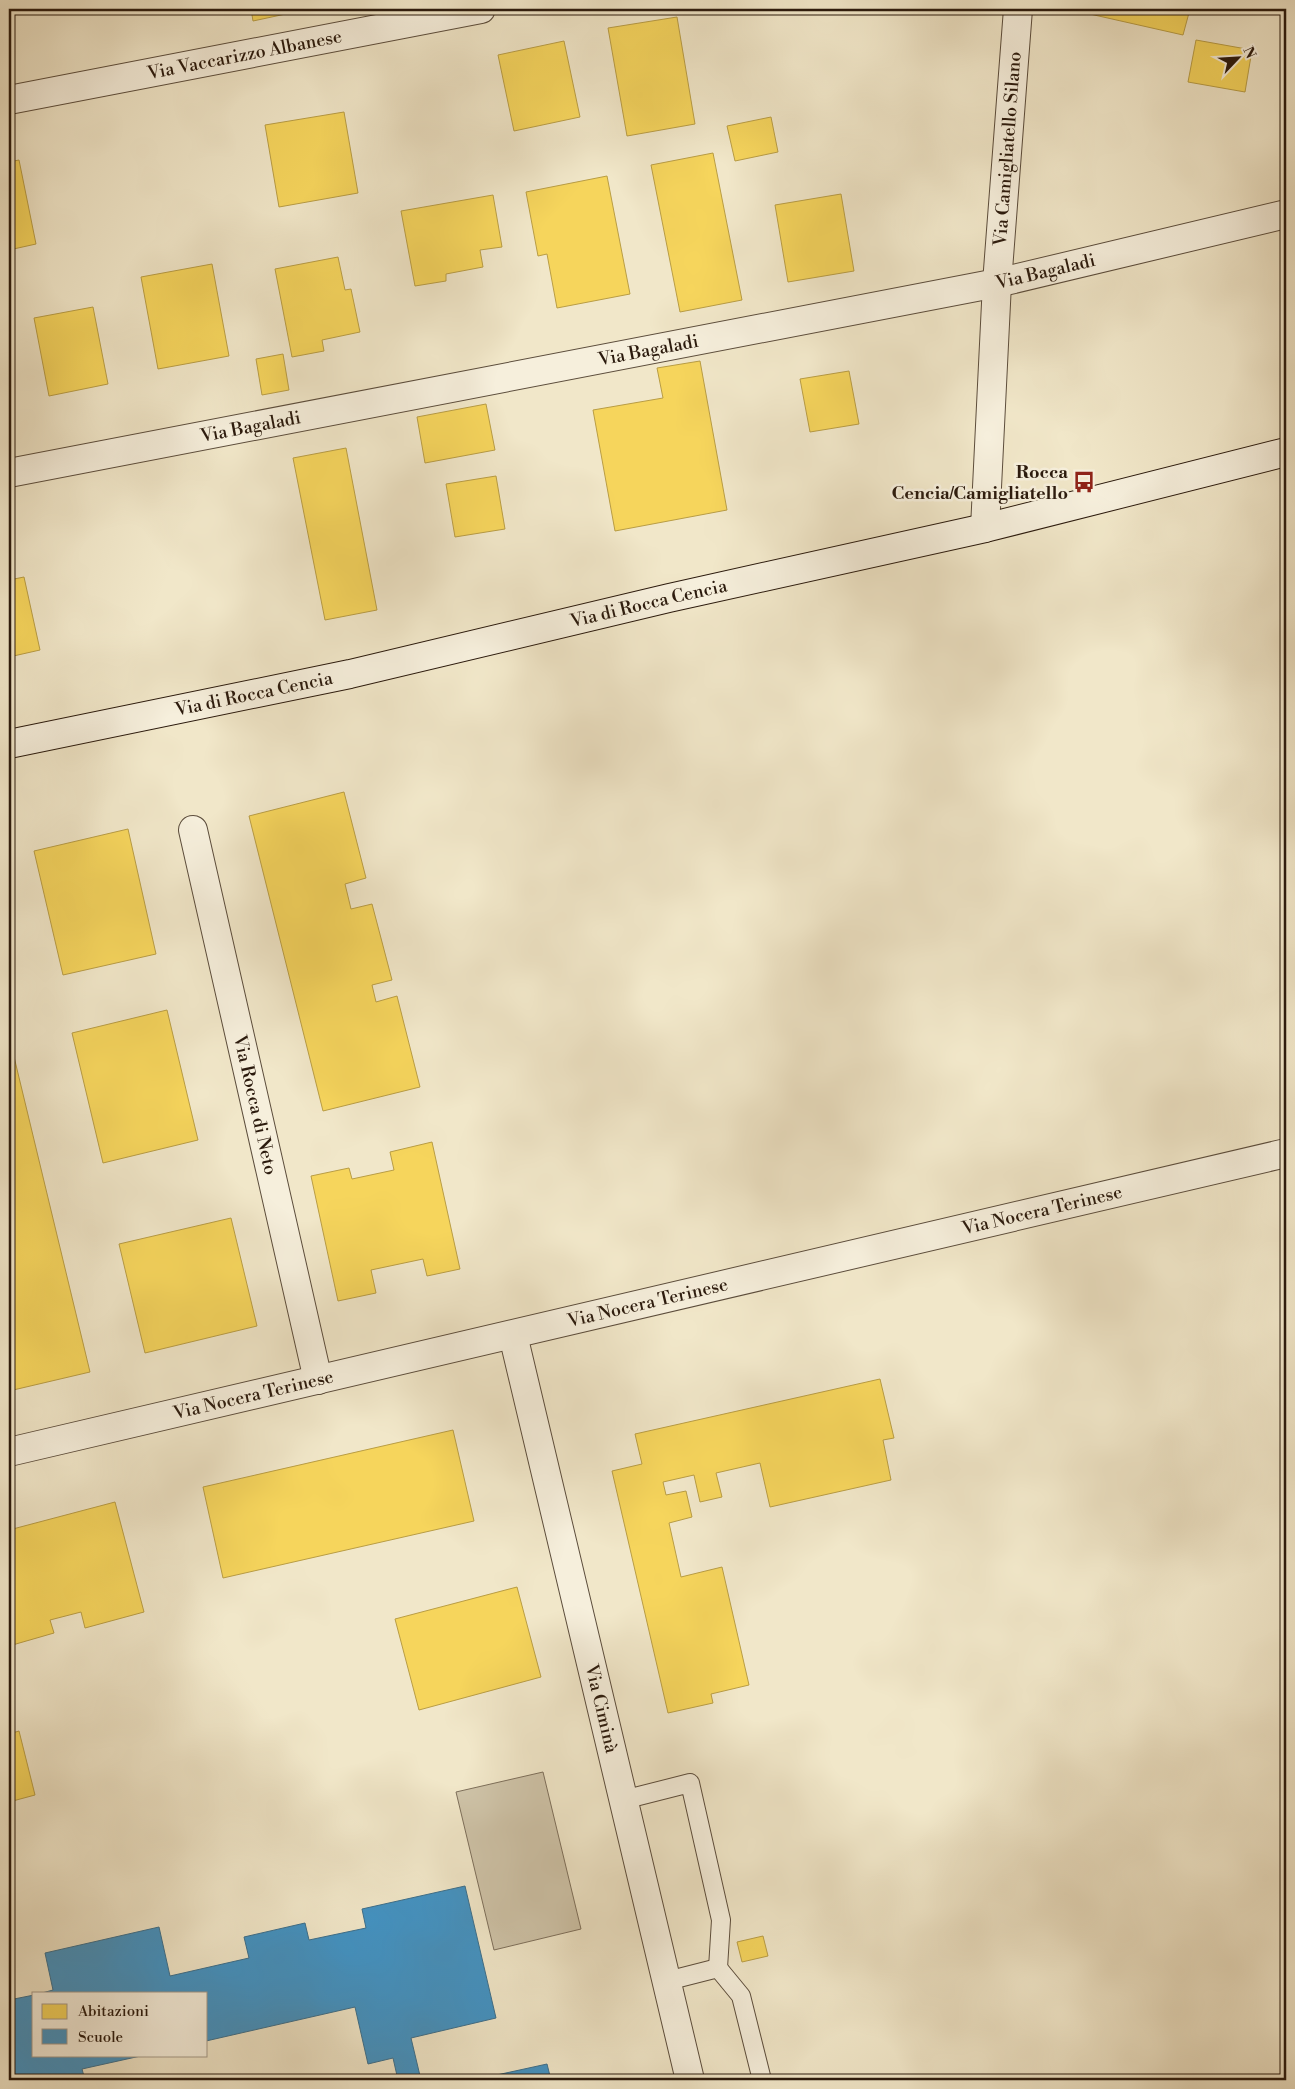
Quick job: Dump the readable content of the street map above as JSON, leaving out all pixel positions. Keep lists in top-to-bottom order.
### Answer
{
  "streets": {
    "street": [
      "Via Vaccarizzo Albanese",
      "Via Camigliatello Silano",
      "Via Bagaladi",
      "Via di Rocca Cencia",
      "Via Rocca di Neto",
      "Via Nocera Terinese",
      "Via Ciminà"
    ]
  },
  "crossings": [
    ["Via Camigliatello Silano", "Via Bagaladi"],
    ["Via Camigliatello Silano", "Via di Rocca Cencia"],
    ["Via Rocca di Neto", "Via Nocera Terinese"],
    ["Via Nocera Terinese", "Via Ciminà"]
  ],
  "places": {
    "bus stop": ["Rocca Cencia/Camigliatello"]
  },
  "legend": ["Abitazioni", "Scuole"],
  "north": "top right"
}
